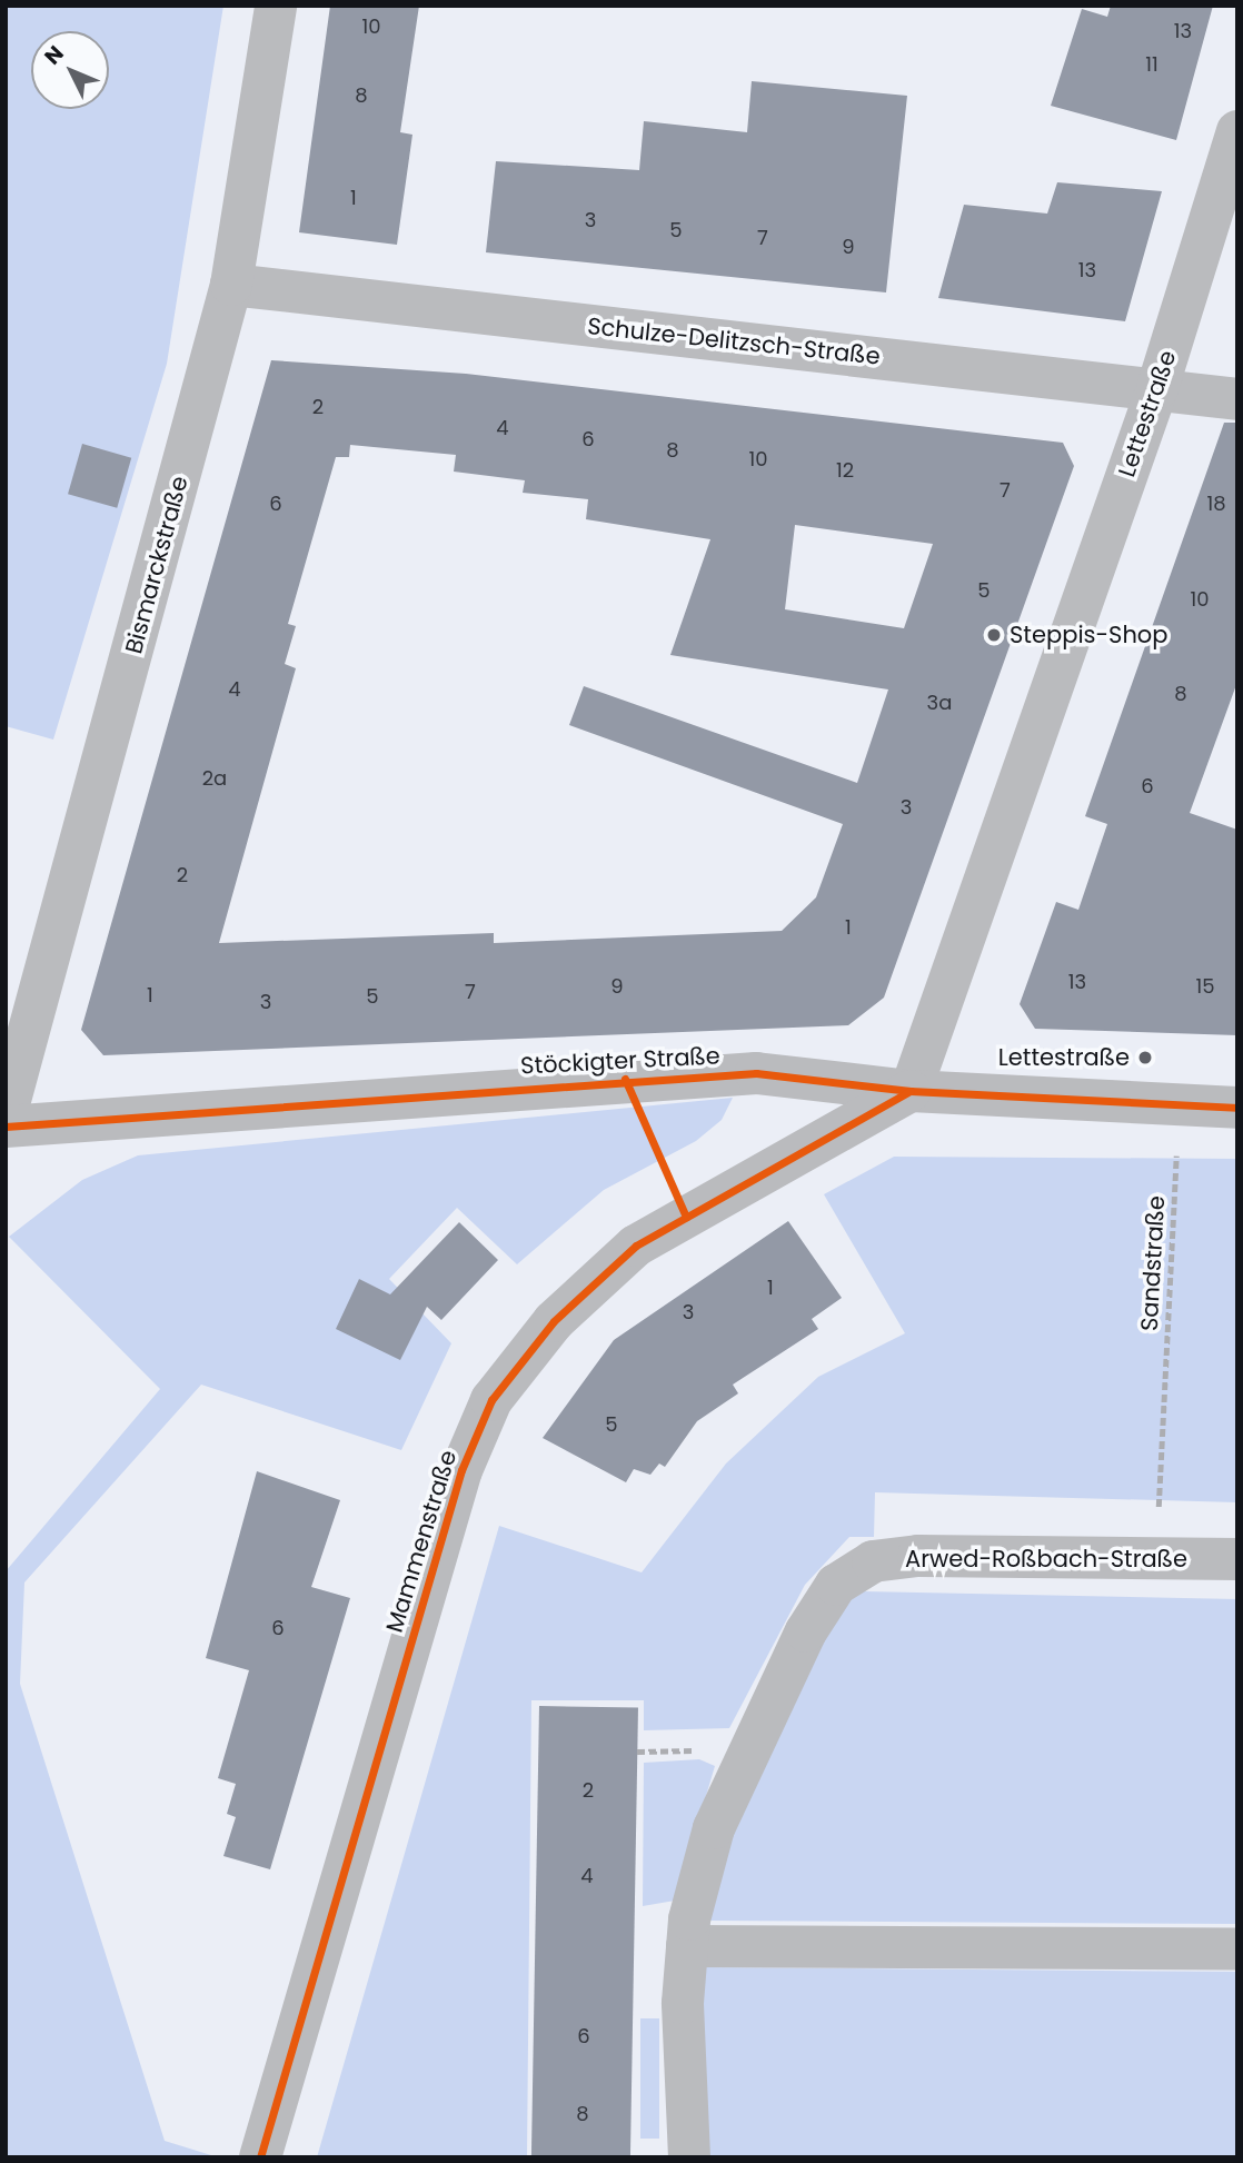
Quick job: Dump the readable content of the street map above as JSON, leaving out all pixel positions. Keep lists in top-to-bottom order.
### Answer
{
  "streets": {
    "street": [
      "Schulze-Delitzsch-Straße",
      "Lettestraße",
      "Bismarckstraße",
      "Stöckigter Straße",
      "Mammenstraße",
      "Arwed-Roßbach-Straße"
    ],
    "path": ["Sandstraße"]
  },
  "crossings": [
    ["Schulze-Delitzsch-Straße", "Lettestraße"],
    ["Schulze-Delitzsch-Straße", "Bismarckstraße"],
    ["Lettestraße", "Stöckigter Straße"],
    ["Lettestraße", "Mammenstraße"],
    ["Stöckigter Straße", "Sandstraße"],
    ["Stöckigter Straße", "Mammenstraße"]
  ],
  "places": ["Steppis-Shop", "Lettestraße"],
  "house_numbers": [
    "10",
    "13",
    "11",
    "8",
    "1",
    "3",
    "5",
    "7",
    "9",
    "13",
    "2",
    "4",
    "6",
    "8",
    "10",
    "12",
    "7",
    "6",
    "18",
    "5",
    "10",
    "4",
    "8",
    "3a",
    "2a",
    "6",
    "3",
    "2",
    "1",
    "13",
    "9",
    "15",
    "7",
    "1",
    "5",
    "3",
    "1",
    "3",
    "5",
    "6",
    "2",
    "4",
    "6",
    "8"
  ],
  "north": "top left"
}
